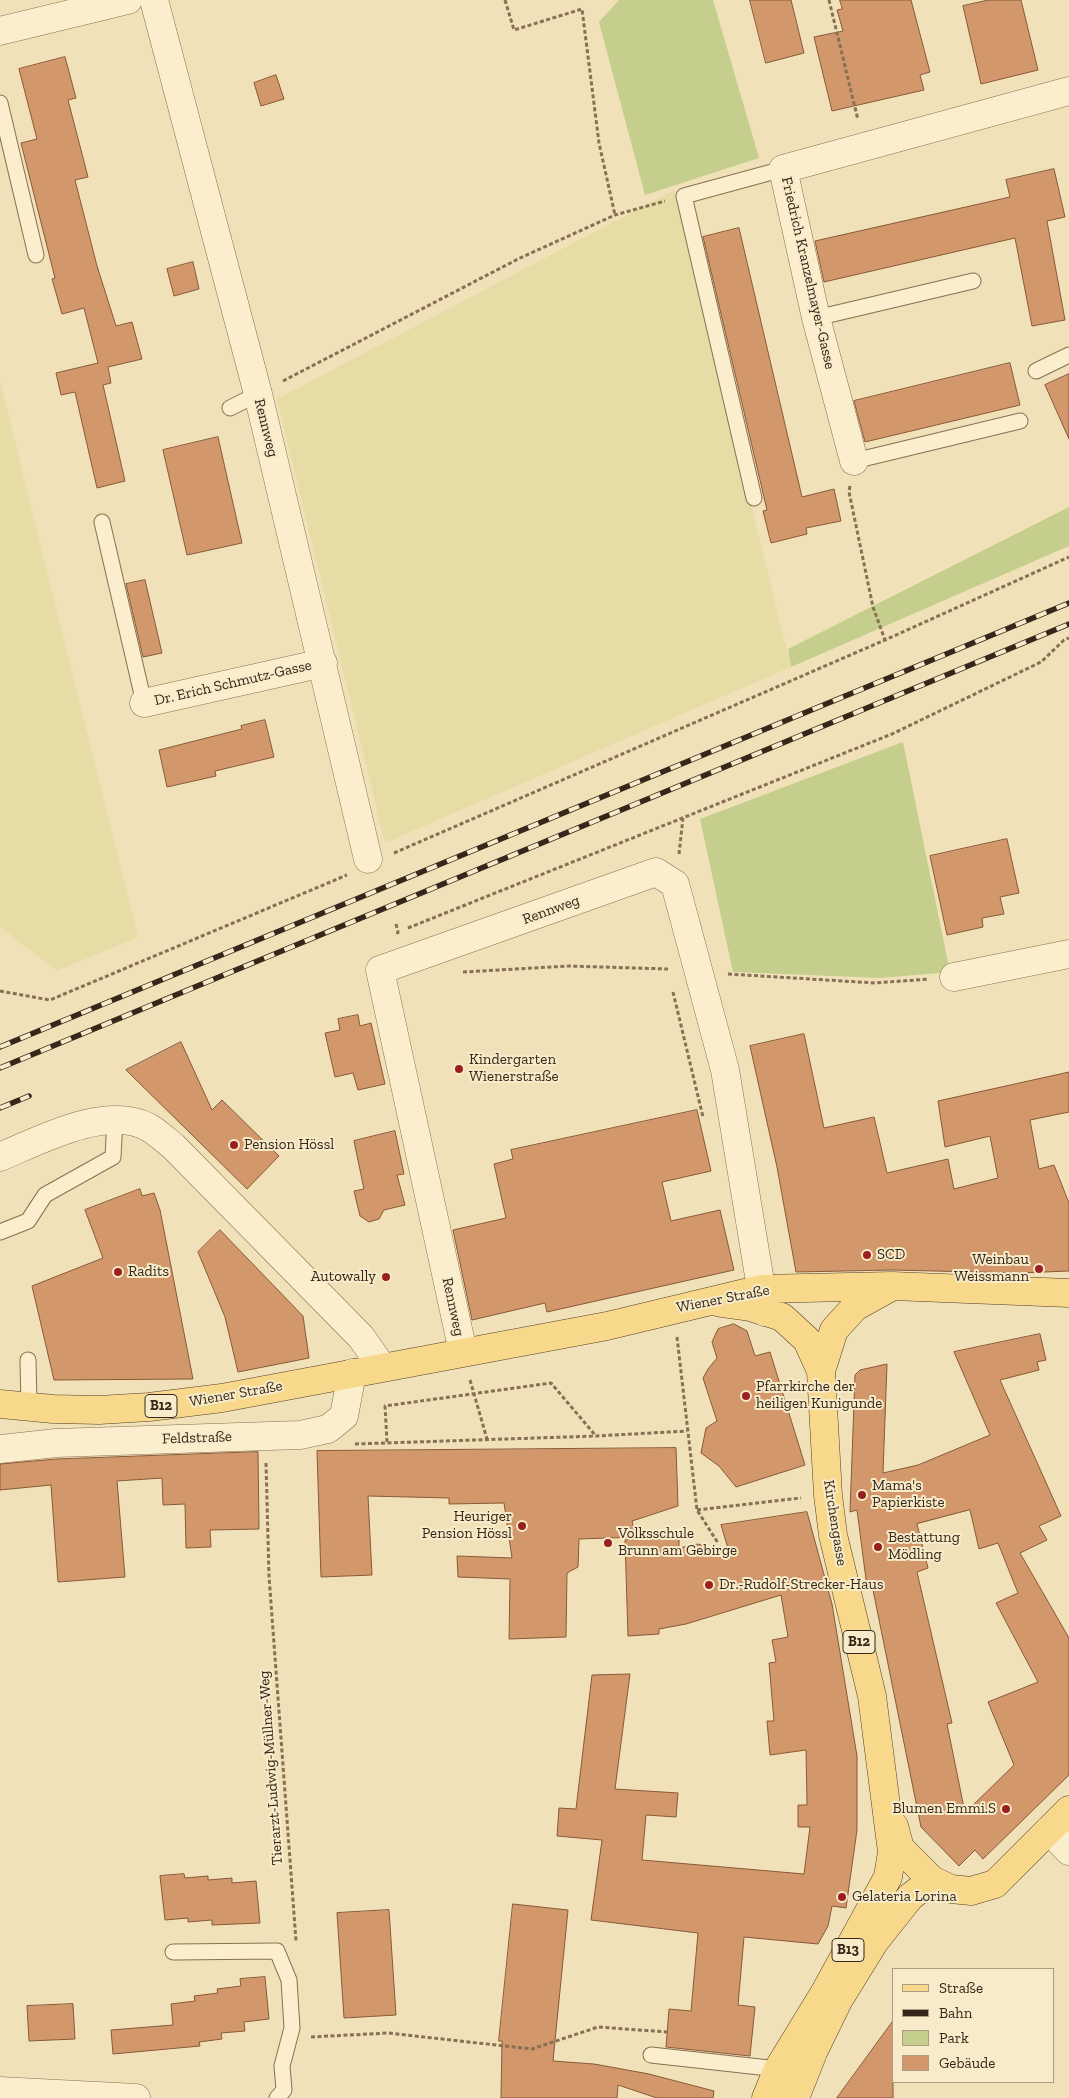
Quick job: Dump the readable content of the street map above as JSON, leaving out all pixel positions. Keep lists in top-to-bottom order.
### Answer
{
  "streets": {
    "main road": [
      "Wiener Straße",
      "B12",
      "Kirchengasse",
      "B13"
    ],
    "street": [
      "Friedrich Kranzelmayer-Gasse",
      "Rennweg",
      "Dr. Erich Schmutz-Gasse",
      "Feldstraße"
    ],
    "path": ["Tierarzt-Ludwig-Müllner-Weg"]
  },
  "crossings": [
    ["Rennweg", "Dr. Erich Schmutz-Gasse"],
    ["Rennweg", "Wiener Straße"],
    ["Wiener Straße", "Feldstraße"],
    ["Wiener Straße", "Kirchengasse"],
    ["B12", "Kirchengasse"],
    ["B12", "B13"],
    ["Feldstraße", "Tierarzt-Ludwig-Müllner-Weg"],
    ["Kirchengasse", "B13"]
  ],
  "places": [
    "Kindergarten Wienerstraße",
    "Pension Hössl",
    "SCD",
    "Weinbau Weissmann",
    "Radits",
    "Autowally",
    "Pfarrkirche der heiligen Kunigunde",
    "Mama's Papierkiste",
    "Heuriger Pension Hössl",
    "Volksschule Brunn am Gebirge",
    "Bestattung Mödling",
    "Dr.-Rudolf-Strecker-Haus",
    "Blumen Emmi.S",
    "Gelateria Lorina"
  ],
  "legend": [
    "Straße",
    "Bahn",
    "Park",
    "Gebäude"
  ]
}
